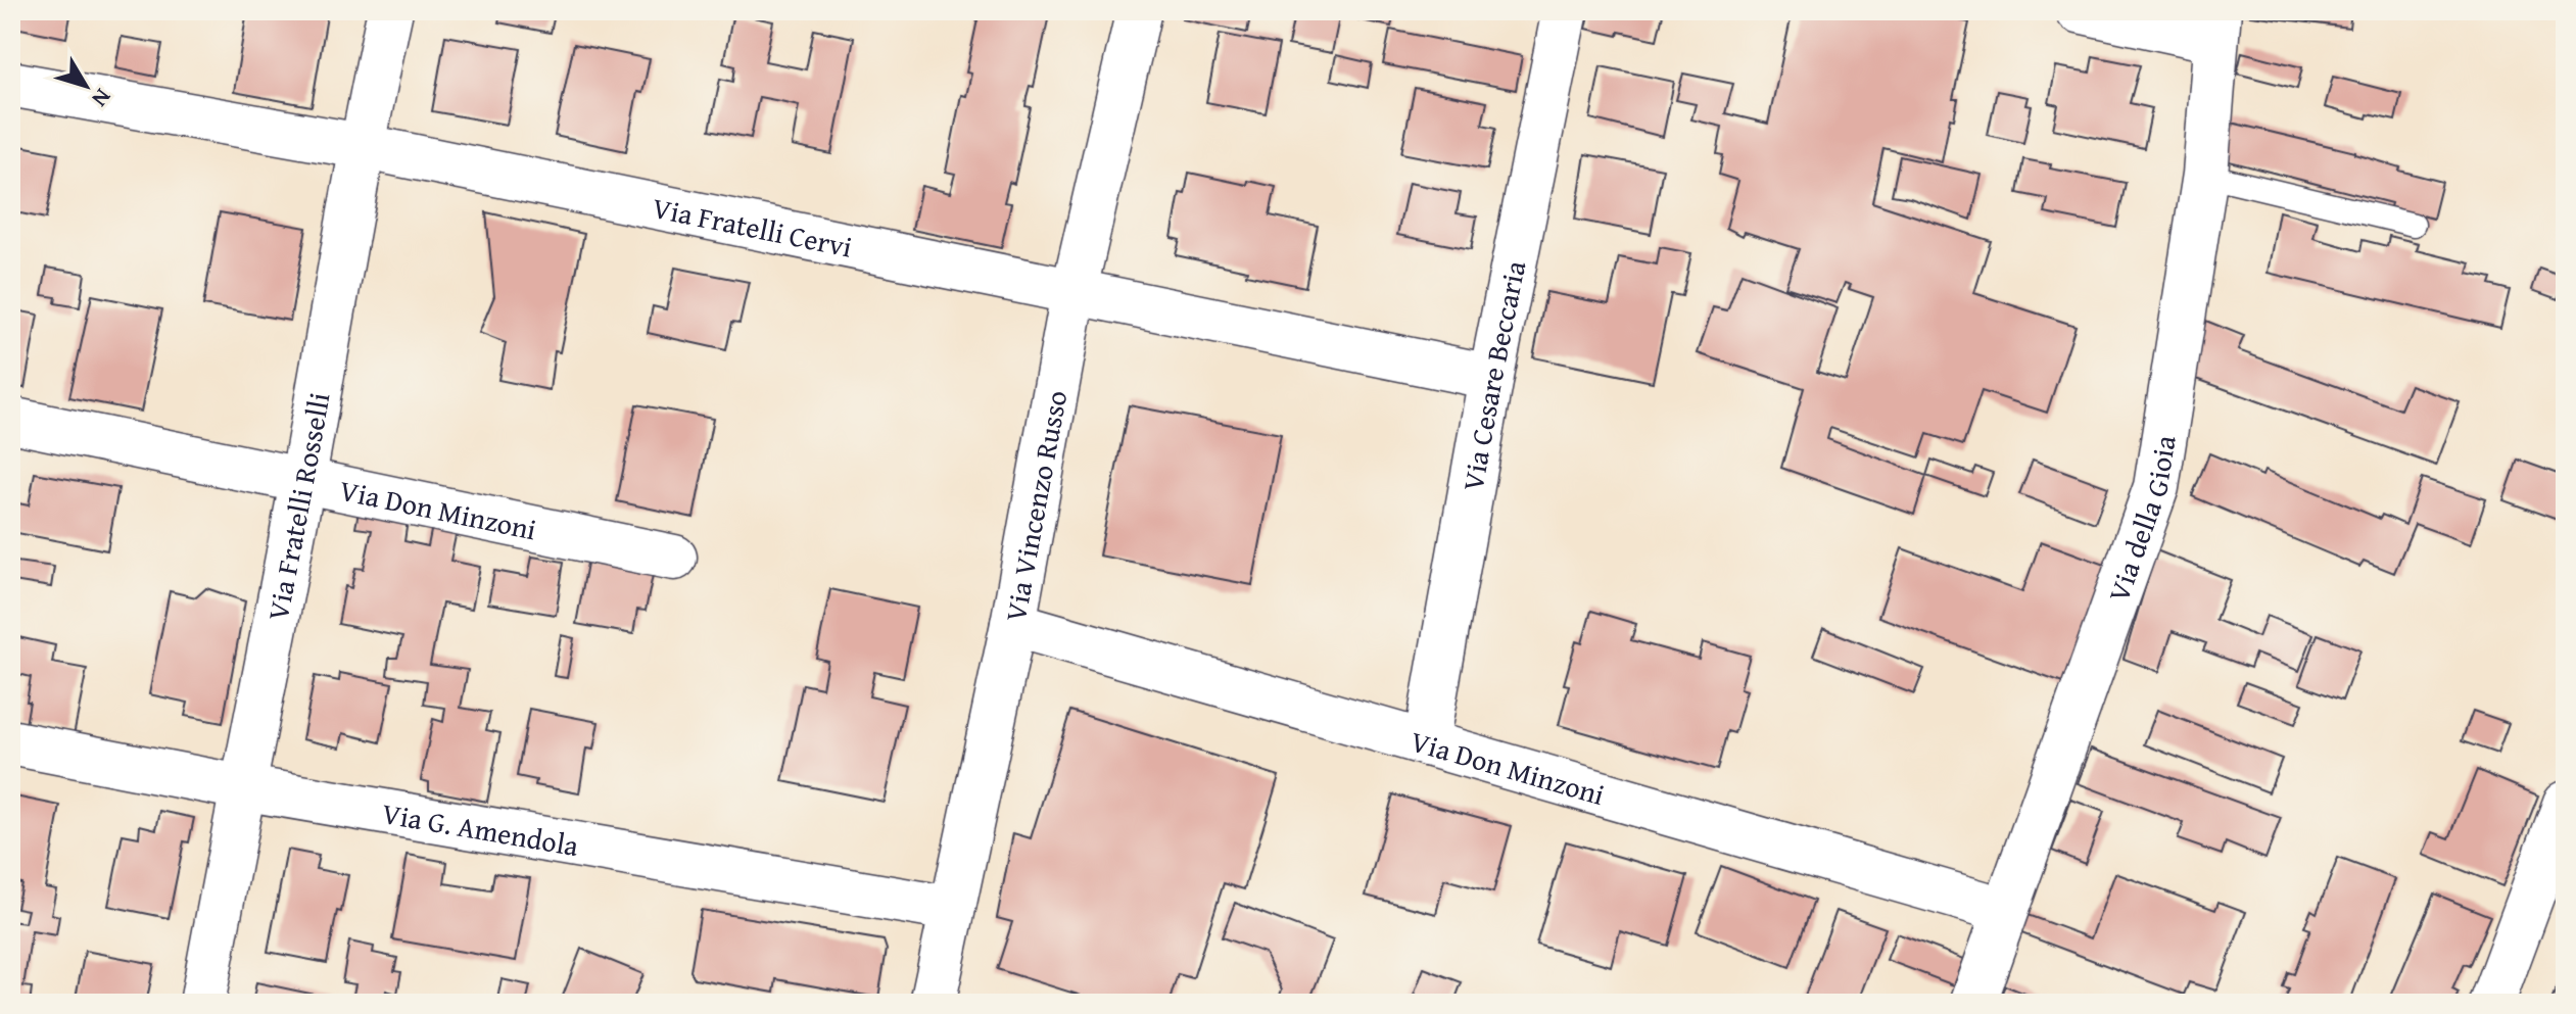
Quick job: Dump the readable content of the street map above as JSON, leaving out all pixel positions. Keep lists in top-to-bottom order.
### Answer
{
  "streets": {
    "street": [
      "Via Fratelli Cervi",
      "Via Cesare Beccaria",
      "Via Fratelli Rosselli",
      "Via Don Minzoni",
      "Via Vincenzo Russo",
      "Via della Gioia",
      "Via G. Amendola"
    ]
  },
  "crossings": [
    ["Via Fratelli Cervi", "Via Cesare Beccaria"],
    ["Via Fratelli Cervi", "Via Fratelli Rosselli"],
    ["Via Fratelli Cervi", "Via Vincenzo Russo"],
    ["Via Cesare Beccaria", "Via Don Minzoni"],
    ["Via Fratelli Rosselli", "Via Don Minzoni"],
    ["Via Fratelli Rosselli", "Via G. Amendola"],
    ["Via Don Minzoni", "Via Vincenzo Russo"],
    ["Via Don Minzoni", "Via della Gioia"],
    ["Via Vincenzo Russo", "Via G. Amendola"]
  ],
  "north": "bottom right"
}
